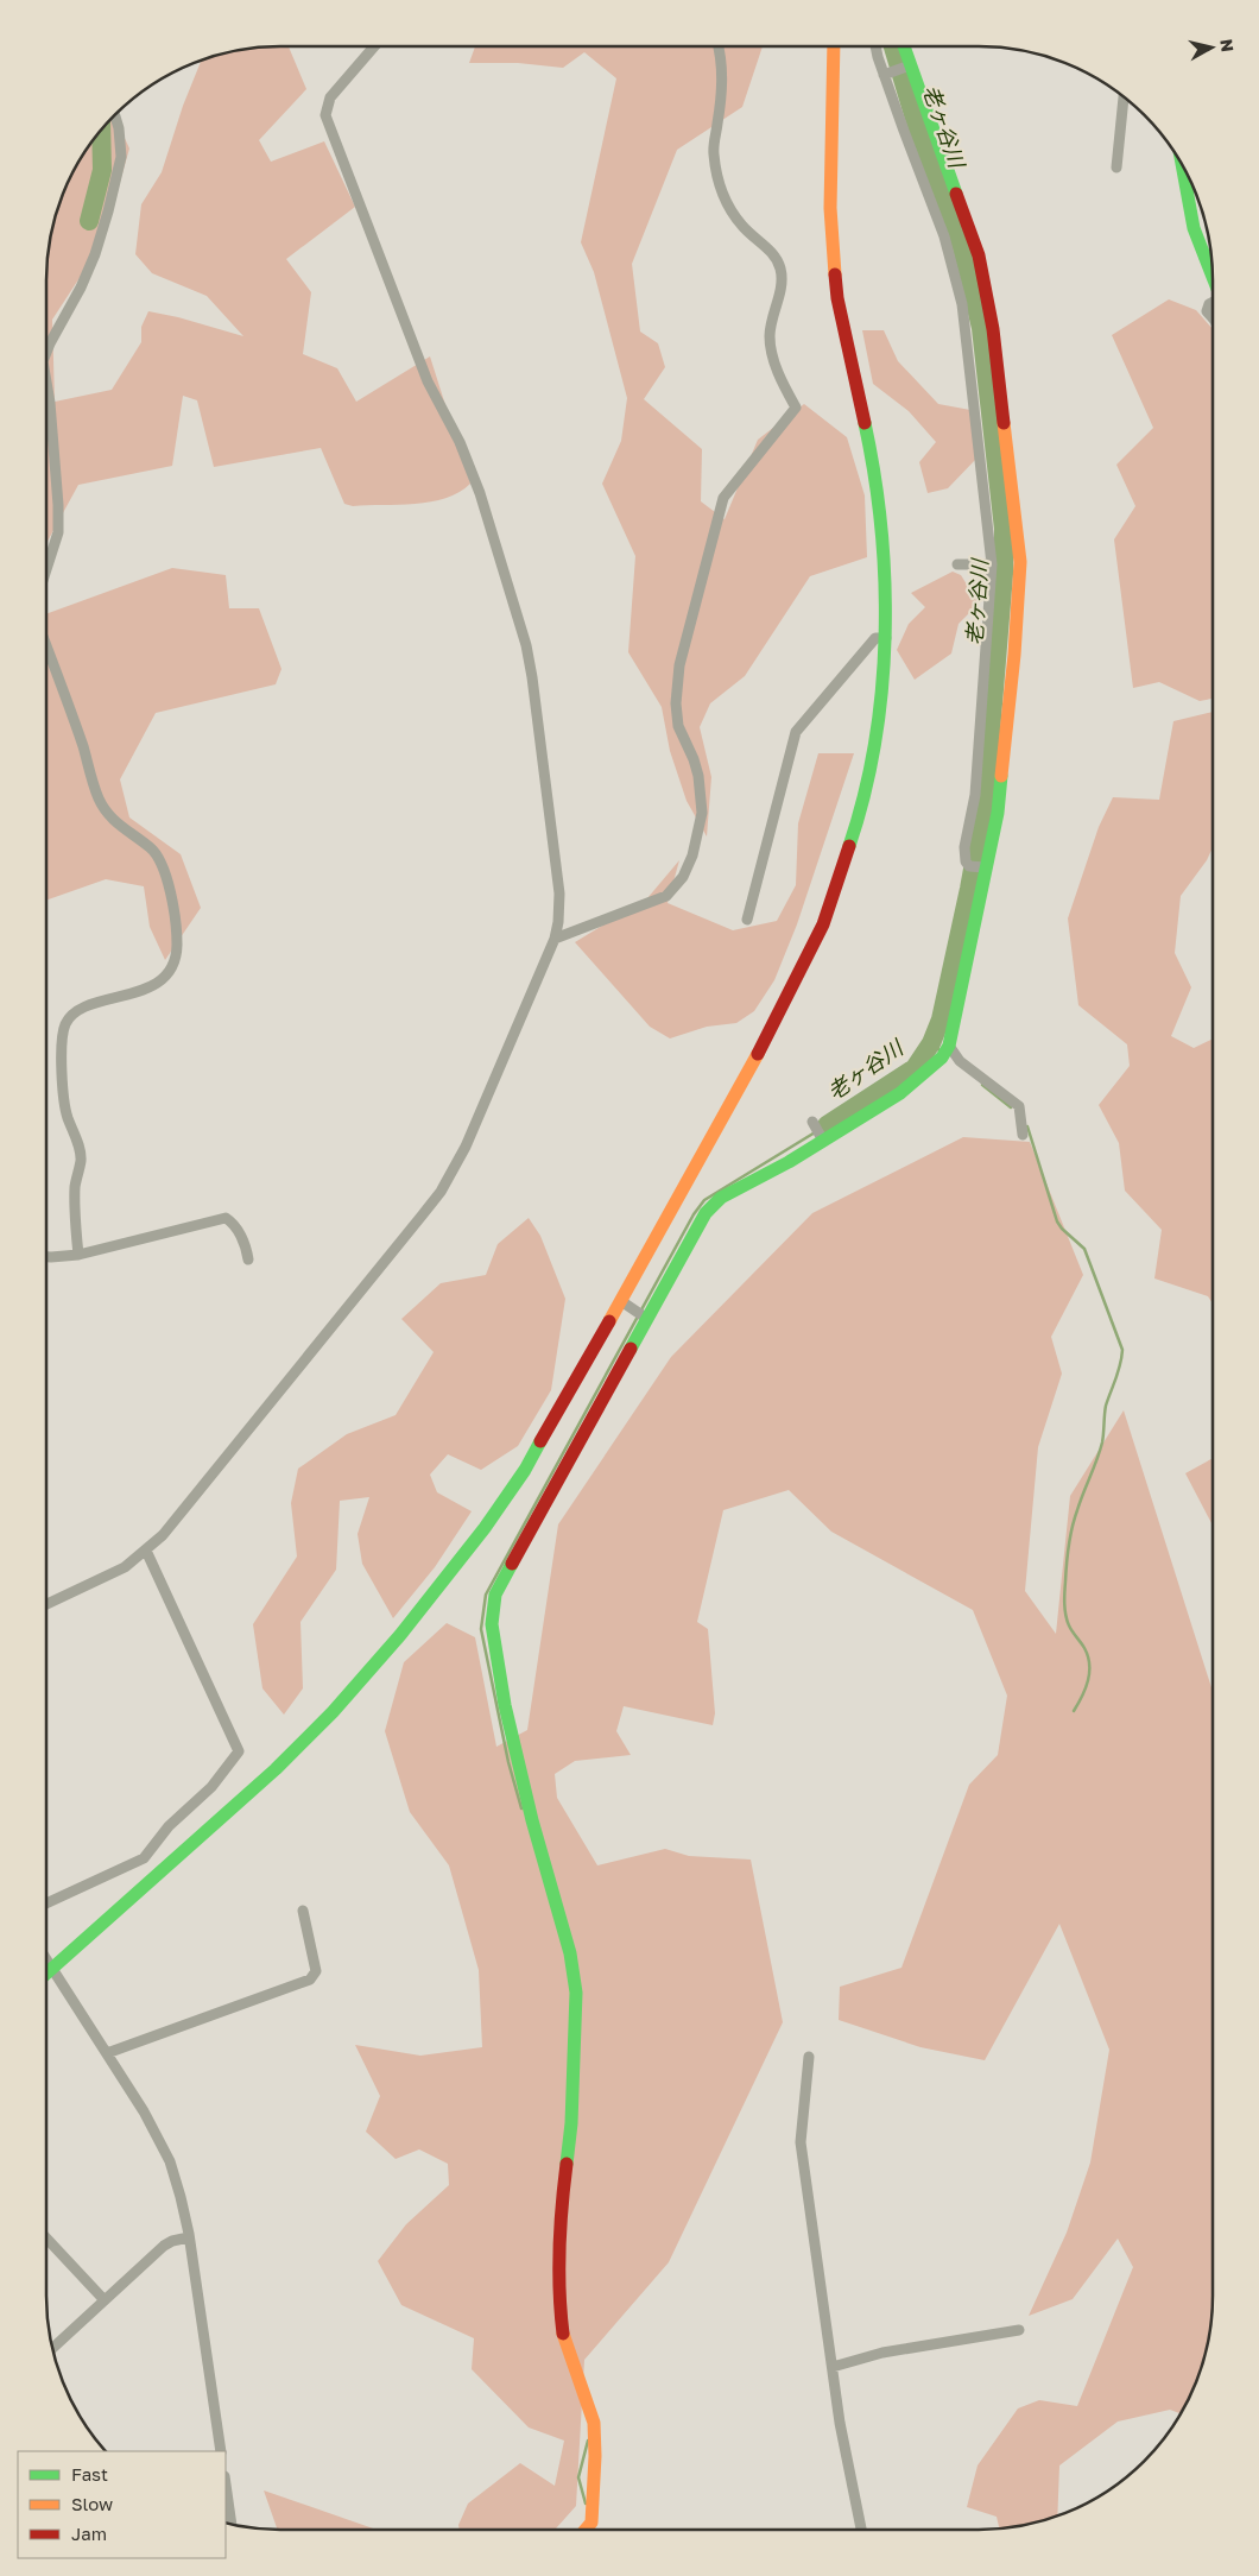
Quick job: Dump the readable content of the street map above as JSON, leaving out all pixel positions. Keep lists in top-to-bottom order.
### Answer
{
  "water": ["老ヶ谷川"],
  "legend": ["Fast", "Slow", "Jam"],
  "north": "right"
}
